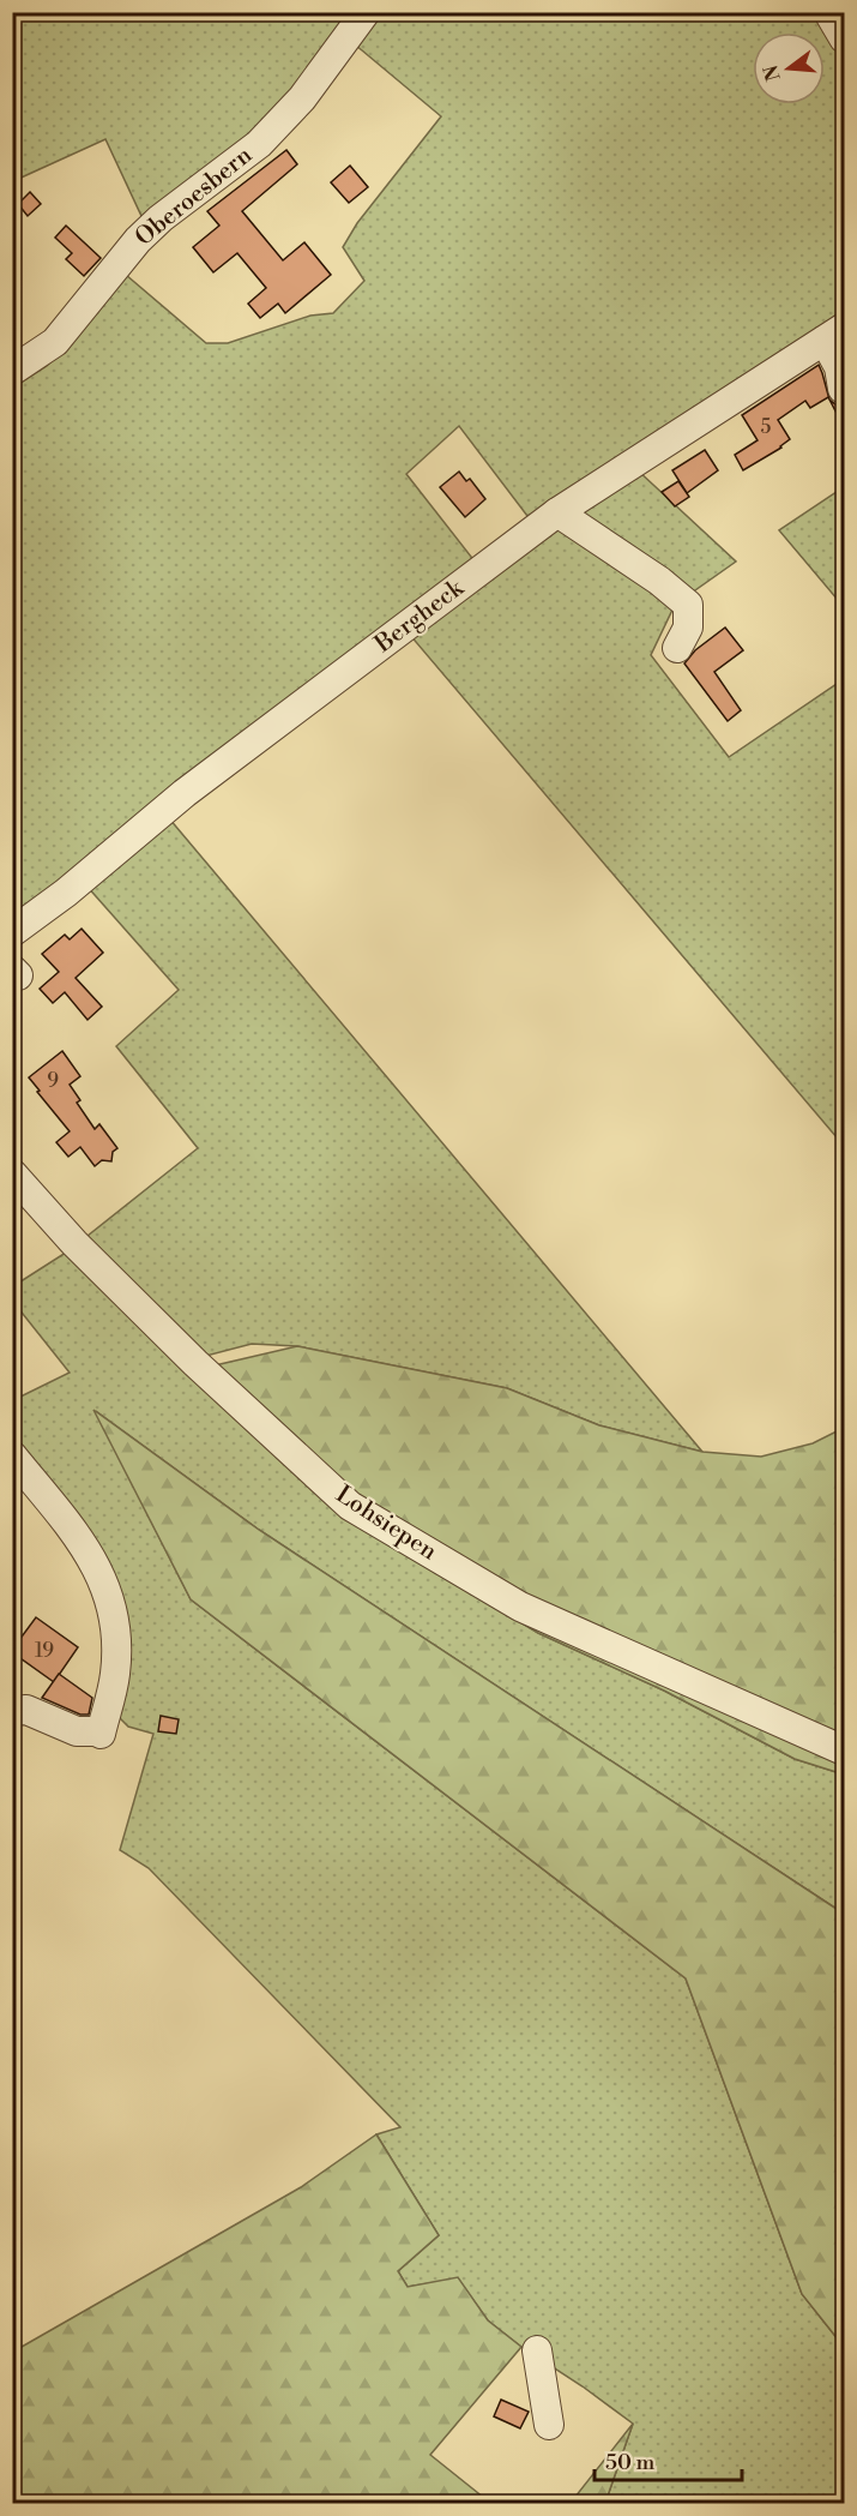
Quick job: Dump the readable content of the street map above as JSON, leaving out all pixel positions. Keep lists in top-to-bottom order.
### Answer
{
  "streets": {
    "street": ["Oberoesbern", "Bergheck", "Lohsiepen"]
  },
  "house_numbers": ["5", "9", "19"],
  "scale_bar": "50 m",
  "north": "left"
}
